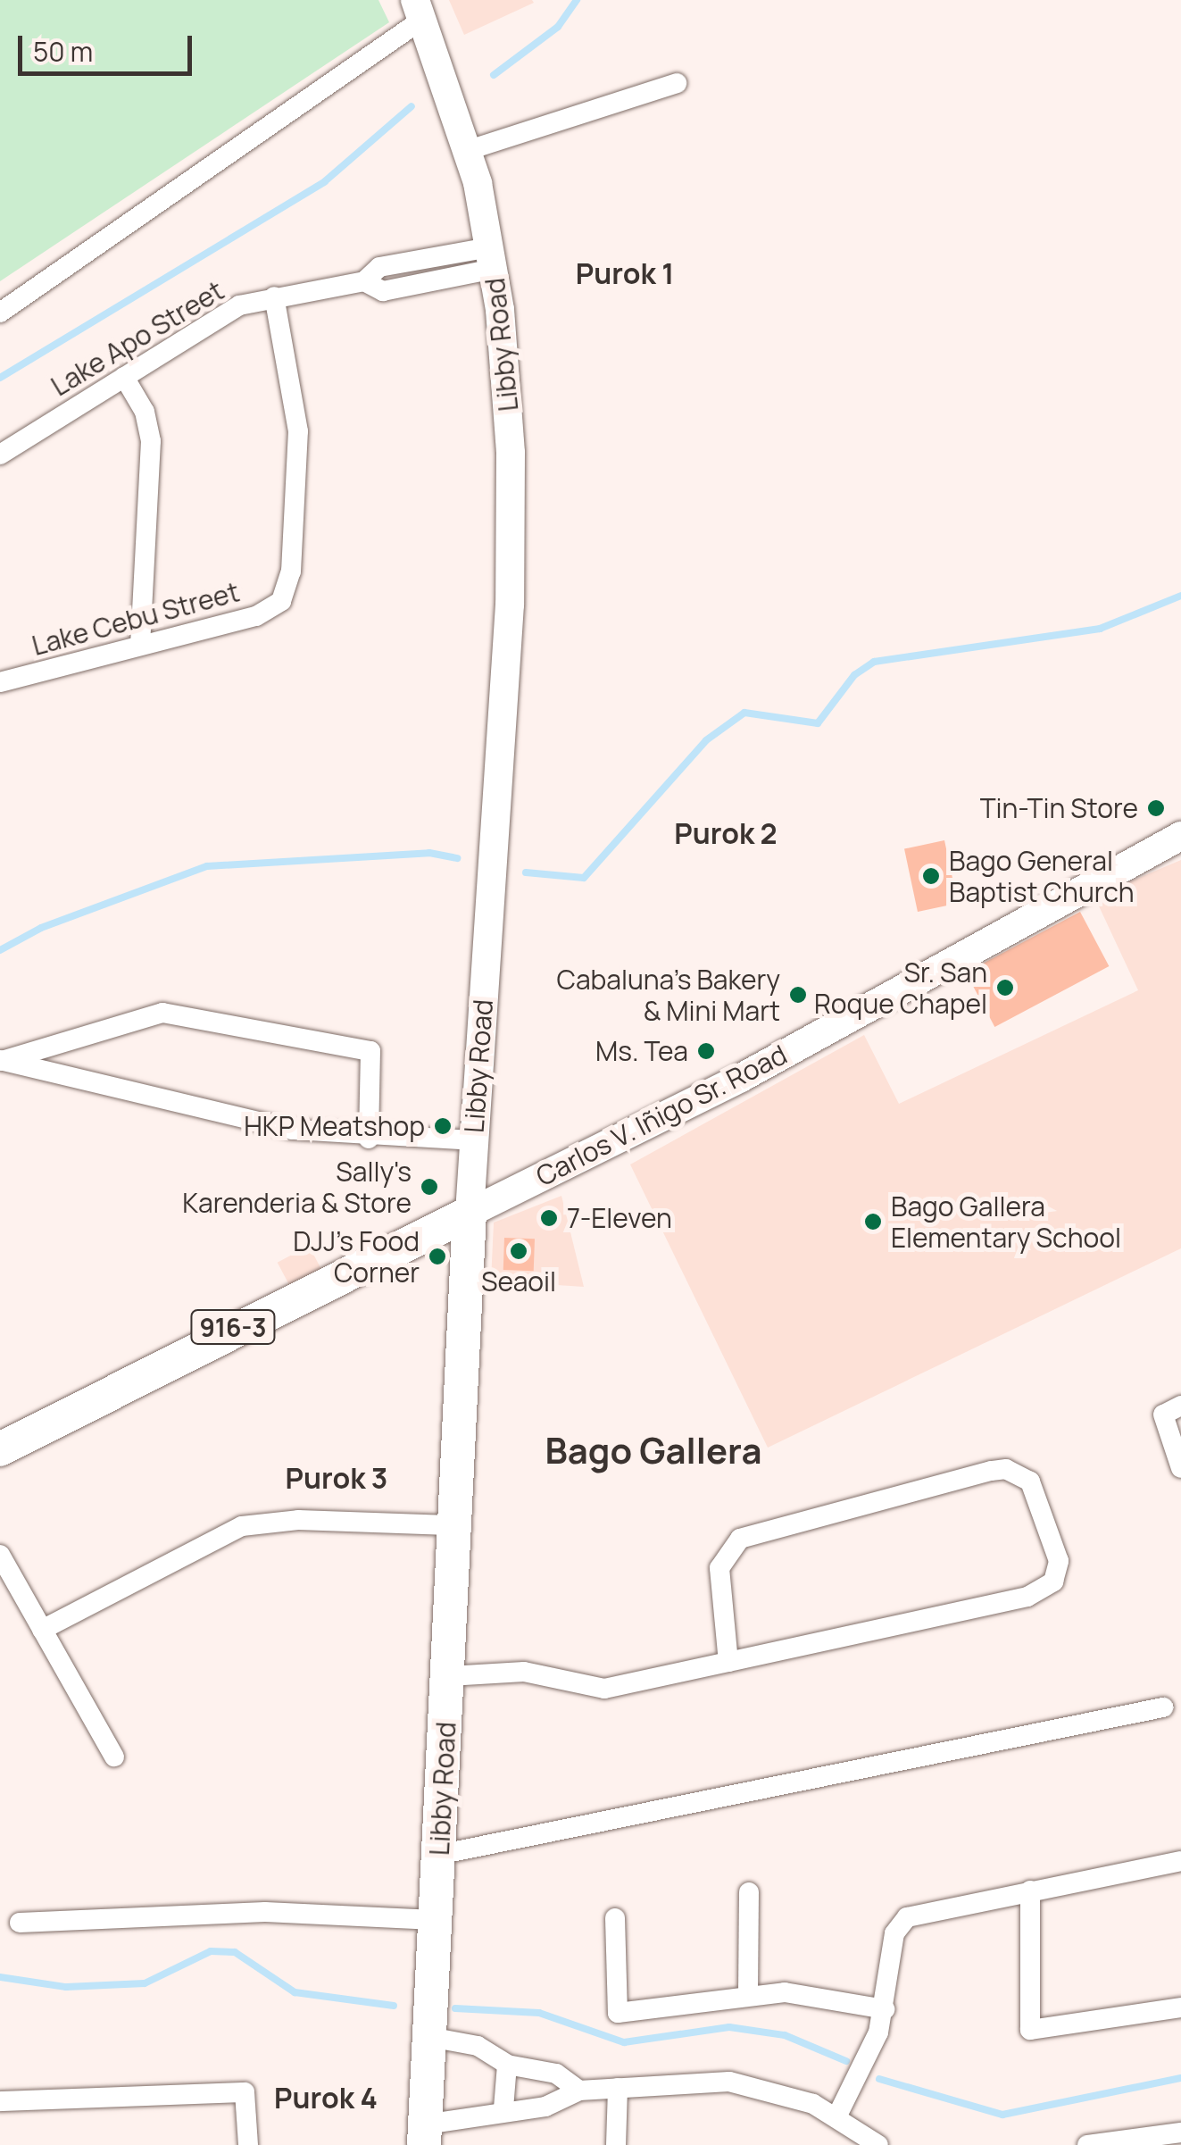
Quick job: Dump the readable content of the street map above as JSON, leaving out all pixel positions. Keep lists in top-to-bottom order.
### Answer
{
  "streets": {
    "main road": ["Libby Road", "Carlos V. Iñigo Sr. Road", "916-3"],
    "street": ["Lake Apo Street", "Lake Cebu Street"]
  },
  "crossings": [
    ["Lake Apo Street", "Libby Road"],
    ["Lake Apo Street", "Lake Cebu Street"],
    ["Libby Road", "Carlos V. Iñigo Sr. Road"],
    ["Libby Road", "916-3"],
    ["Carlos V. Iñigo Sr. Road", "916-3"]
  ],
  "districts": [
    "Purok 1",
    "Purok 2",
    "Bago Gallera",
    "Purok 3",
    "Purok 4"
  ],
  "places": [
    "Tin-Tin Store",
    "Bago General Baptist Church",
    "Sr. San Roque Chapel",
    "Cabaluna's Bakery & Mini Mart",
    "Ms. Tea",
    "HKP Meatshop",
    "Sally's Karenderia & Store",
    "7-Eleven",
    "Bago Gallera Elementary School",
    "Seaoil",
    "DJJ's Food Corner"
  ],
  "scale_bar": "50 m"
}
